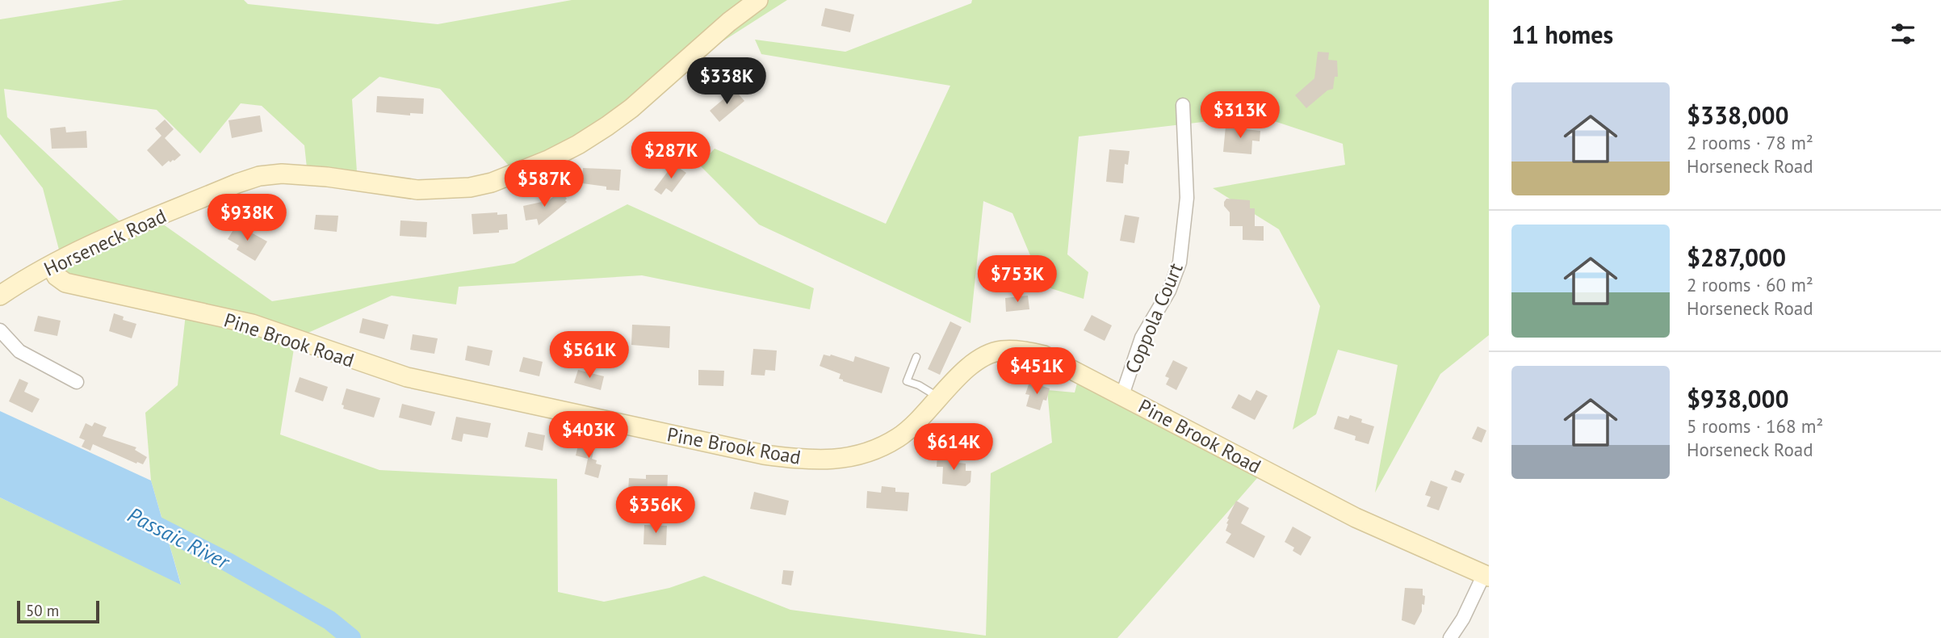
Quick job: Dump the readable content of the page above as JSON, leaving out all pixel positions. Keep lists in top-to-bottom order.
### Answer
{
  "streets": {
    "street": ["Horseneck Road", "Coppola Court", "Pine Brook Road"]
  },
  "crossings": [
    ["Horseneck Road", "Pine Brook Road"],
    ["Coppola Court", "Pine Brook Road"]
  ],
  "water": ["Passaic River"],
  "scale_bar": "50 m",
  "page": {
    "heading": "11 homes",
    "price": [
      "$338K",
      "$313K",
      "$287K",
      "$587K",
      "$938K",
      "$753K",
      "$561K",
      "$451K",
      "$403K",
      "$614K",
      "$356K"
    ],
    "list": [
      {
        "name": "$338,000",
        "note": "2 rooms · 78 m² · Horseneck Road"
      },
      {
        "name": "$287,000",
        "note": "2 rooms · 60 m² · Horseneck Road"
      },
      {
        "name": "$938,000",
        "note": "5 rooms · 168 m² · Horseneck Road"
      }
    ],
    "scale": "50 m"
  }
}
